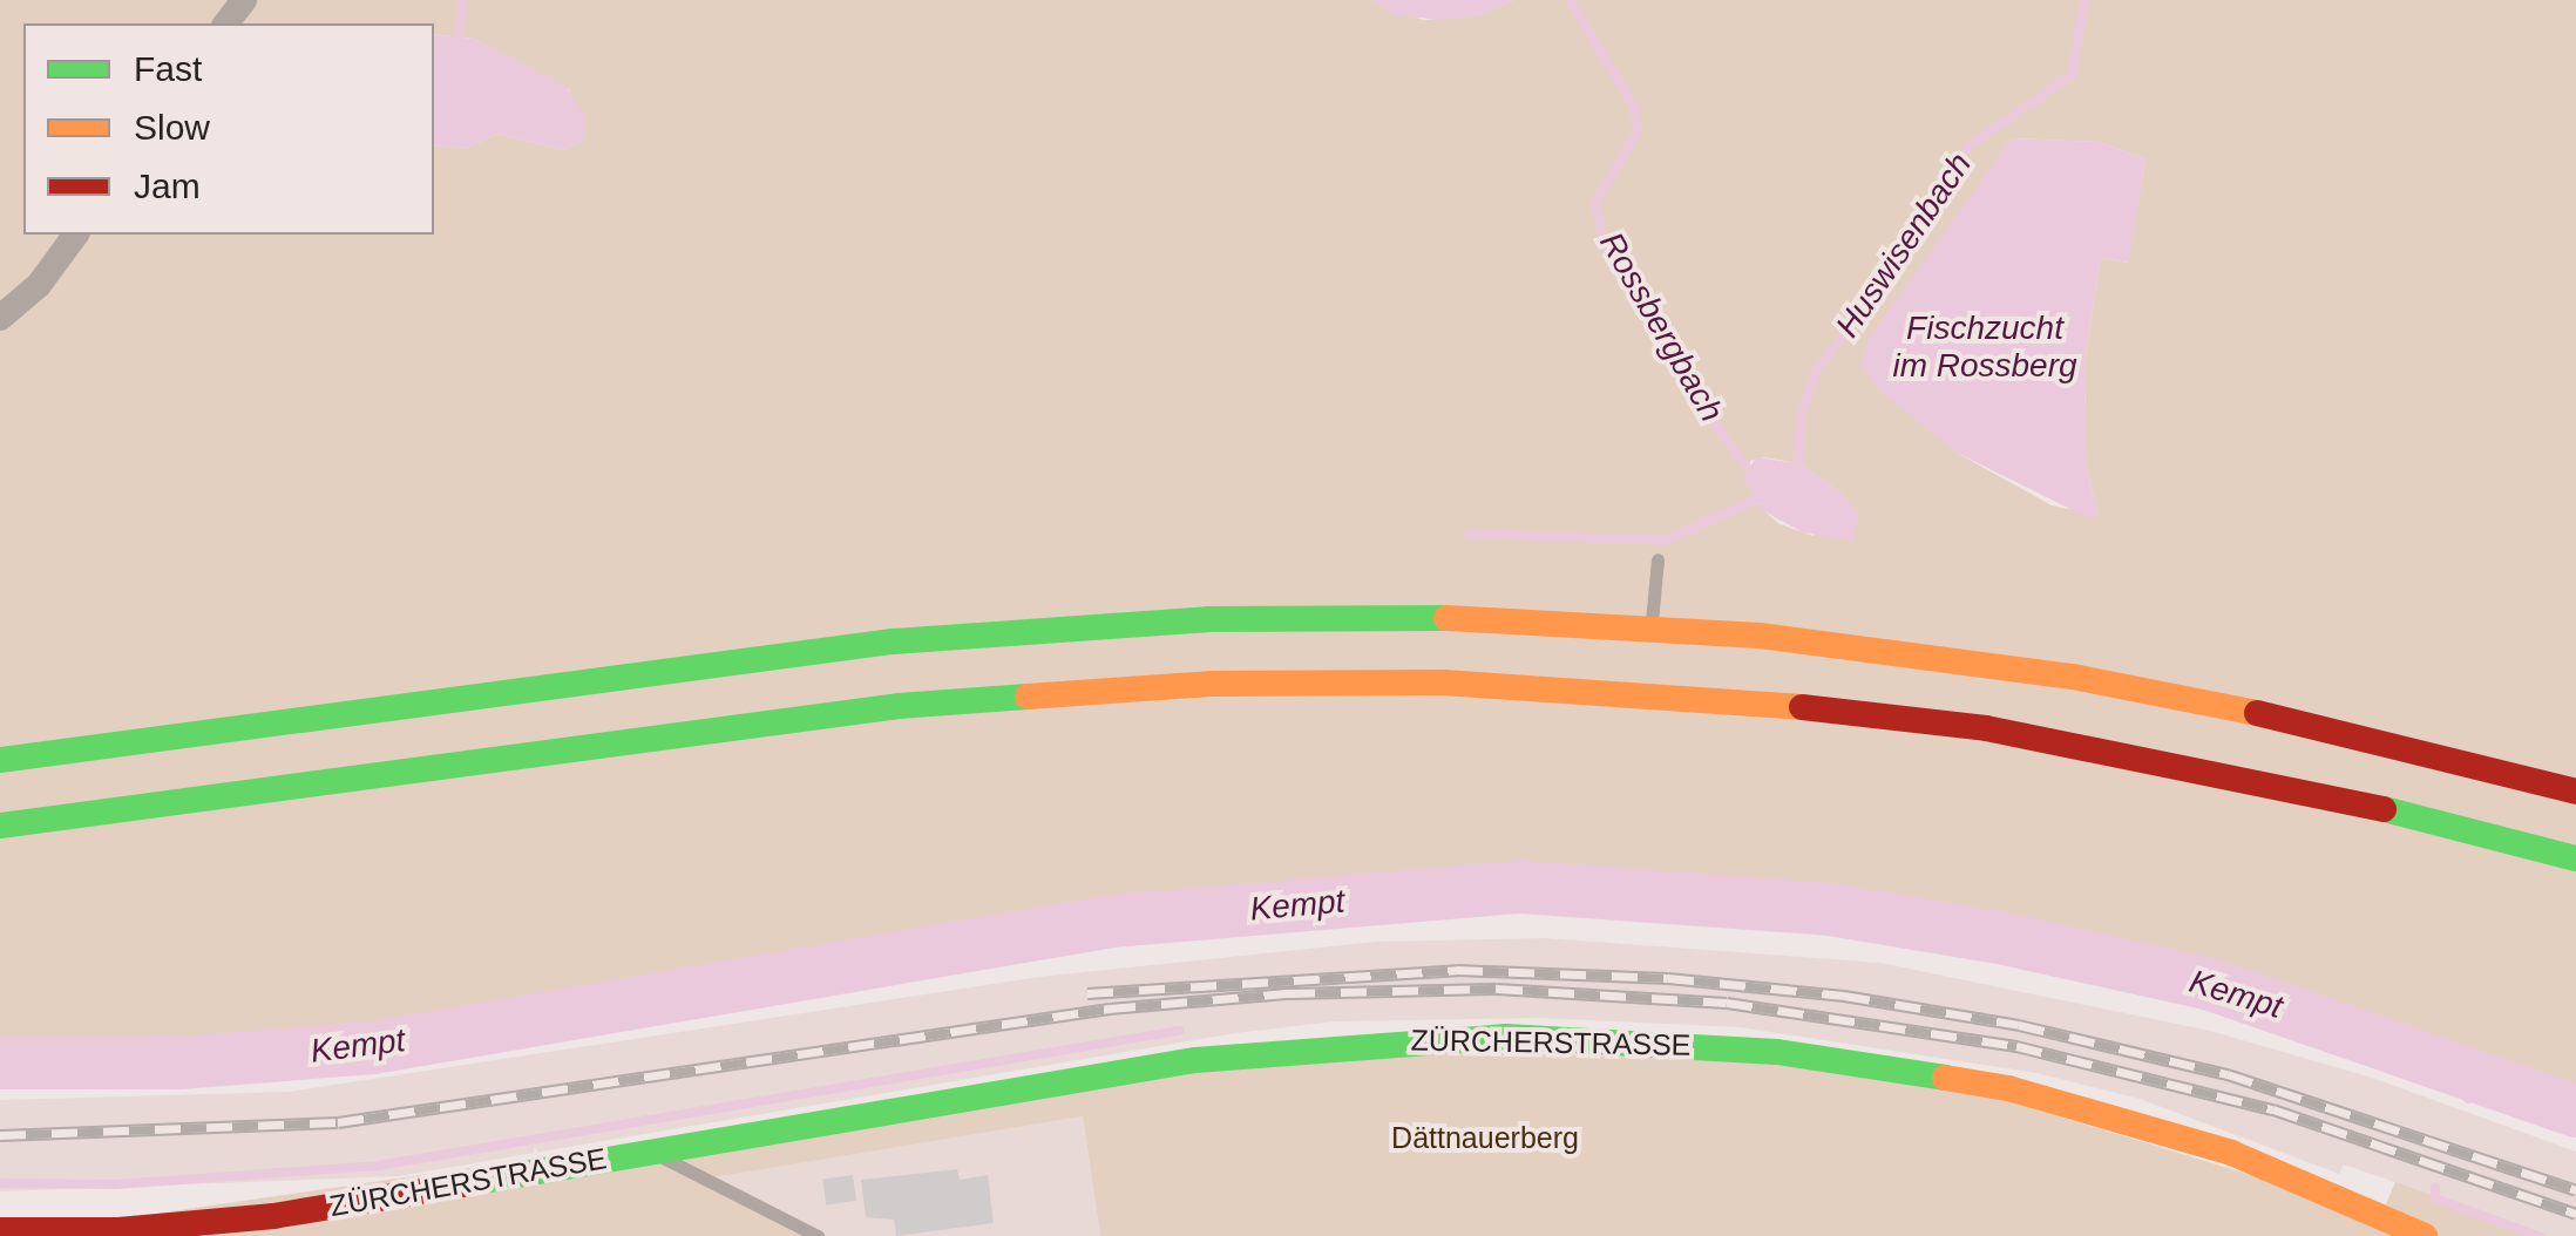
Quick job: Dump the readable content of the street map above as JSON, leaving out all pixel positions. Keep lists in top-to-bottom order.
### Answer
{
  "streets": {
    "main road": ["ZÜRCHERSTRASSE"]
  },
  "water": [
    "Huswisenbach",
    "Rossbergbach",
    "Fischzucht im Rossberg",
    "Kempt"
  ],
  "parks": ["Dättnauerberg"],
  "legend": ["Fast", "Slow", "Jam"]
}
